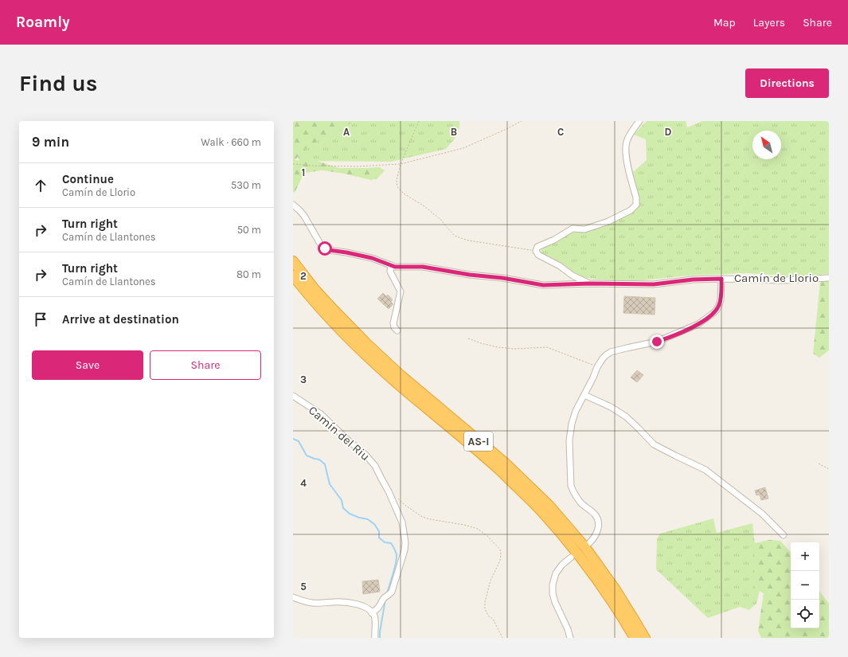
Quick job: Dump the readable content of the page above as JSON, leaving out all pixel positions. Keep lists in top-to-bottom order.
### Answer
{
  "streets": {
    "highway": ["AS-I"],
    "street": ["Camín de Llorio", "Camín del Riu"]
  },
  "north": "top left",
  "page": {
    "header": "Roamly",
    "nav": ["Map", "Layers", "Share"],
    "buttons": [
      "Directions",
      ["Save", "Share"]
    ],
    "title": "Find us",
    "heading": ["9 min", "Walk · 660 m"],
    "list": [
      ["Continue", "Camín de Llorio", "530 m"],
      ["Turn right", "Camín de Llantones", "50 m"],
      ["Turn right", "Camín de Llantones", "80 m"],
      "Arrive at destination"
    ],
    "map_buttons": ["+", "−"]
  },
  "grid": {
    "columns": [
      "A",
      "B",
      "C",
      "D"
    ],
    "rows": [
      "1",
      "2",
      "3",
      "4",
      "5"
    ]
  }
}
